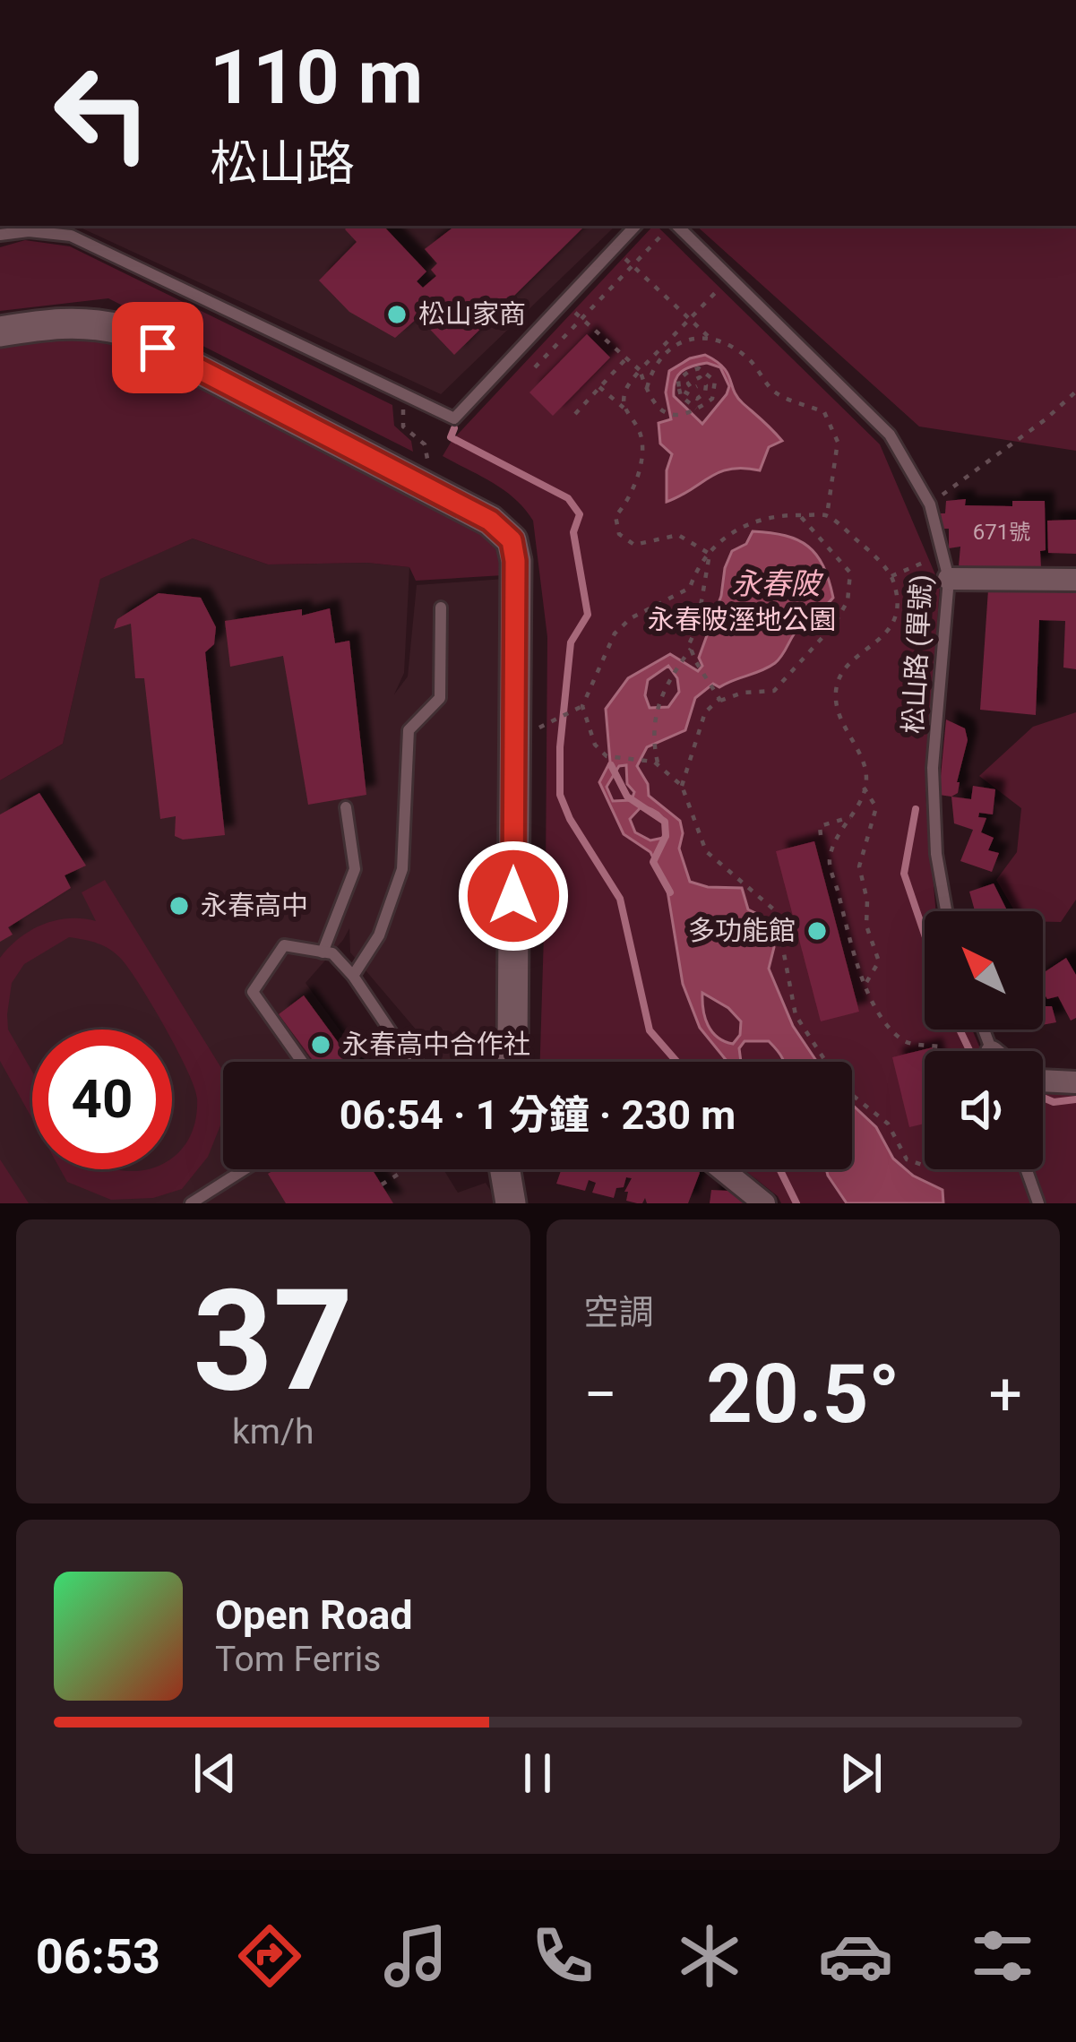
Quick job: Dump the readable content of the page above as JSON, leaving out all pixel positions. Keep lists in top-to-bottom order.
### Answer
{
  "streets": {
    "lane": ["松山路 (單號)"]
  },
  "water": ["永春陂"],
  "parks": ["永春陂溼地公園"],
  "places": [
    "松山家商",
    "永春高中",
    "多功能館",
    "永春高中合作社"
  ],
  "house_numbers": ["671號"],
  "north": "top left",
  "page": {
    "turn": ["110 m", "松山路"],
    "limit": "40",
    "trip": "06:54 · 1 分鐘 · 230 m",
    "tile": [
      ["37", "km/h"],
      "空調"
    ],
    "heat": ["−", "20.5°", "+"],
    "song": ["Open Road", "Tom Ferris"],
    "tabs": "06:53"
  }
}
